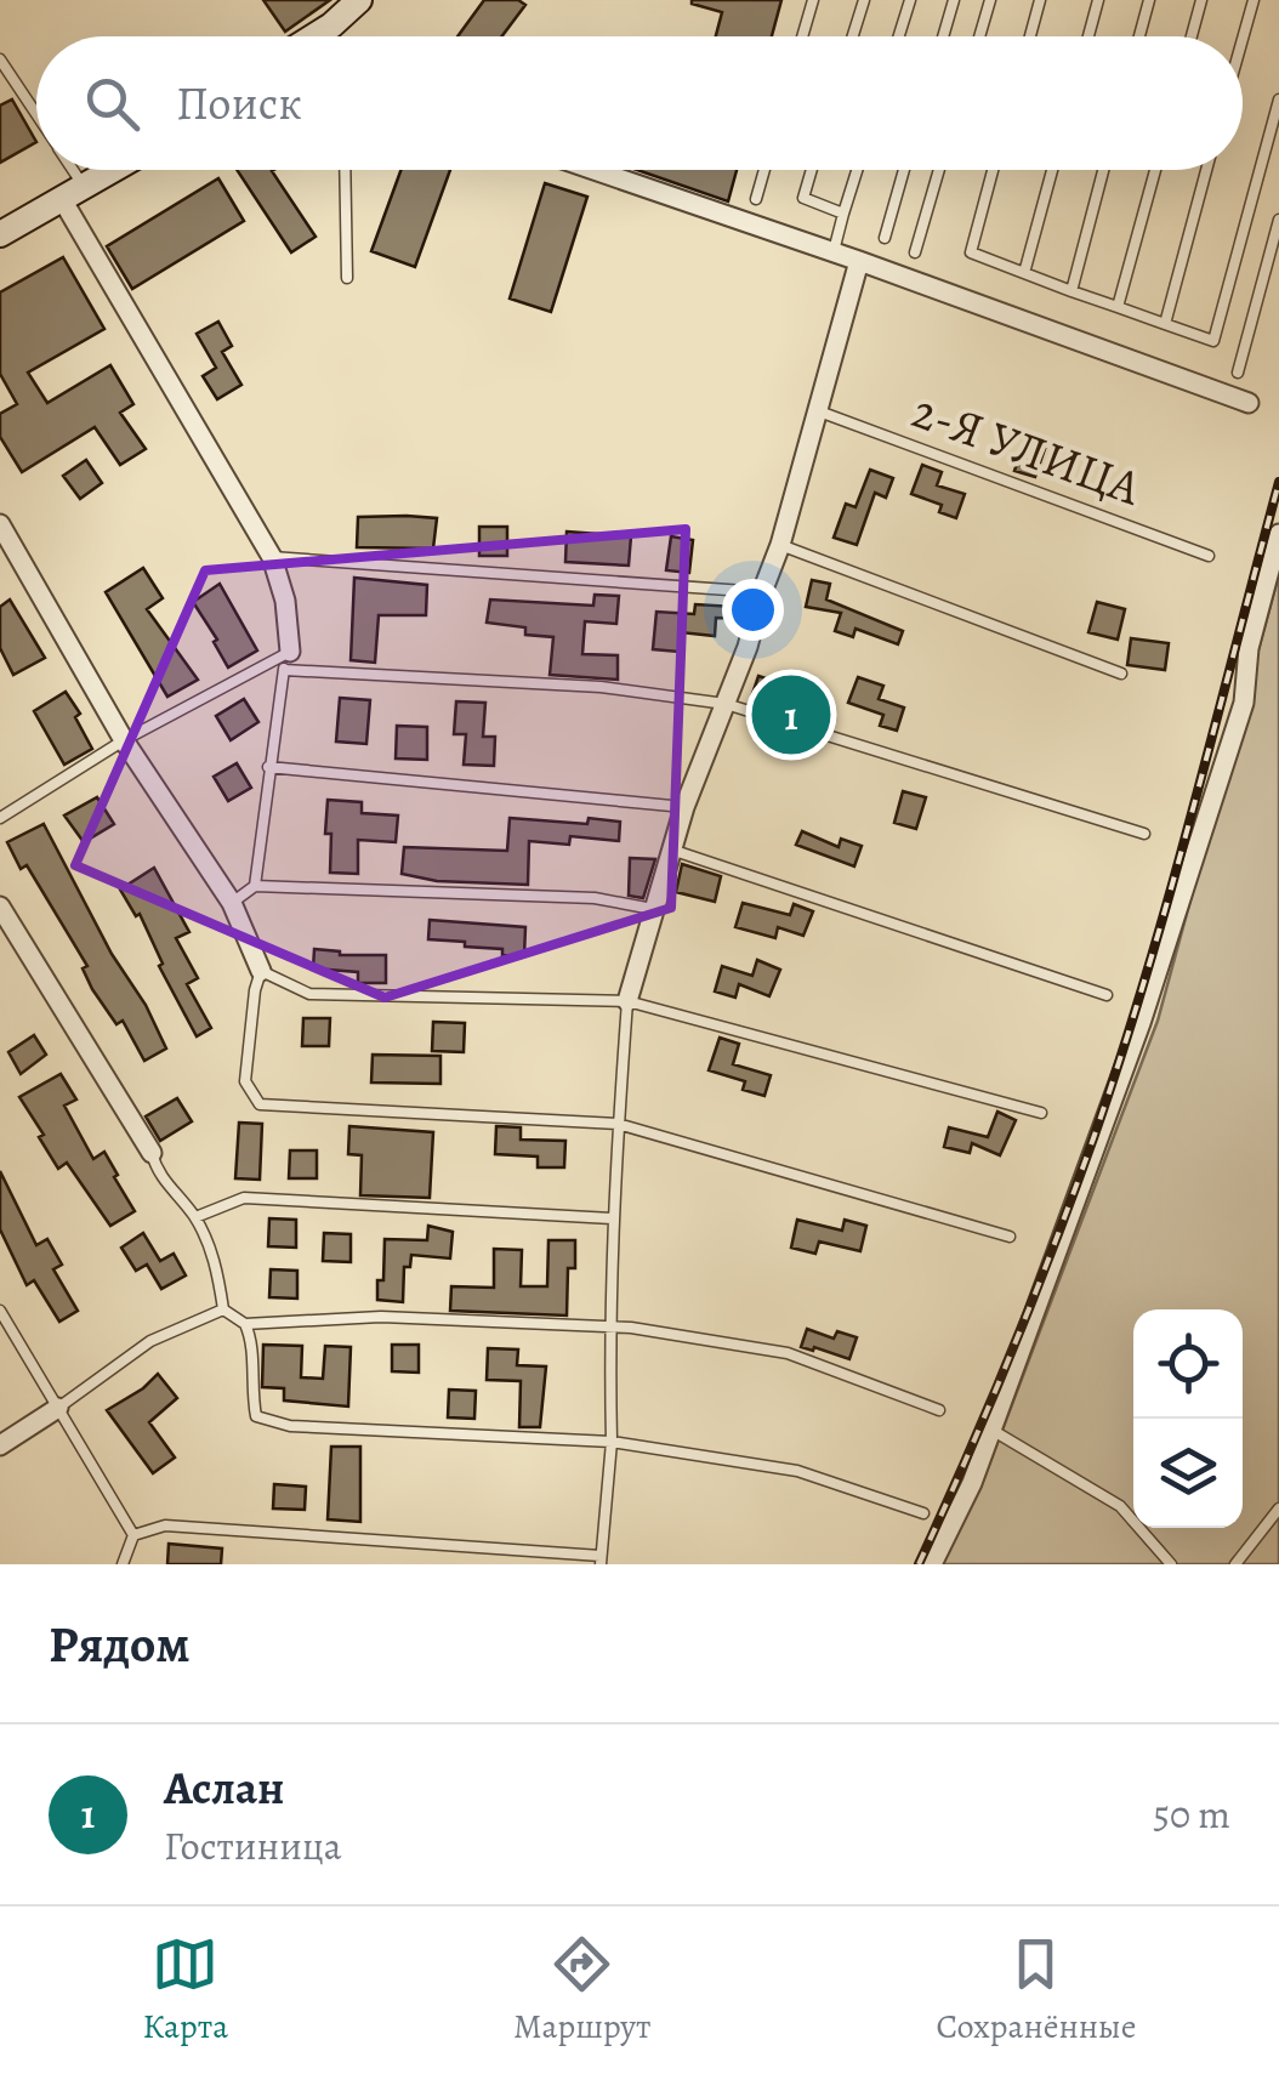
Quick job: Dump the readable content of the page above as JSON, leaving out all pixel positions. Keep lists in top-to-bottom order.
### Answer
{
  "streets": {
    "lane": ["2-Я УЛИЦА"]
  },
  "page": {
    "search": "Поиск",
    "pins": "1",
    "heading": "Рядом",
    "list": [
      {
        "mark": "1",
        "name": "Аслан",
        "note": "Гостиница",
        "value": "50 m"
      }
    ],
    "nav": ["Карта", "Маршрут", "Сохранённые"]
  }
}
